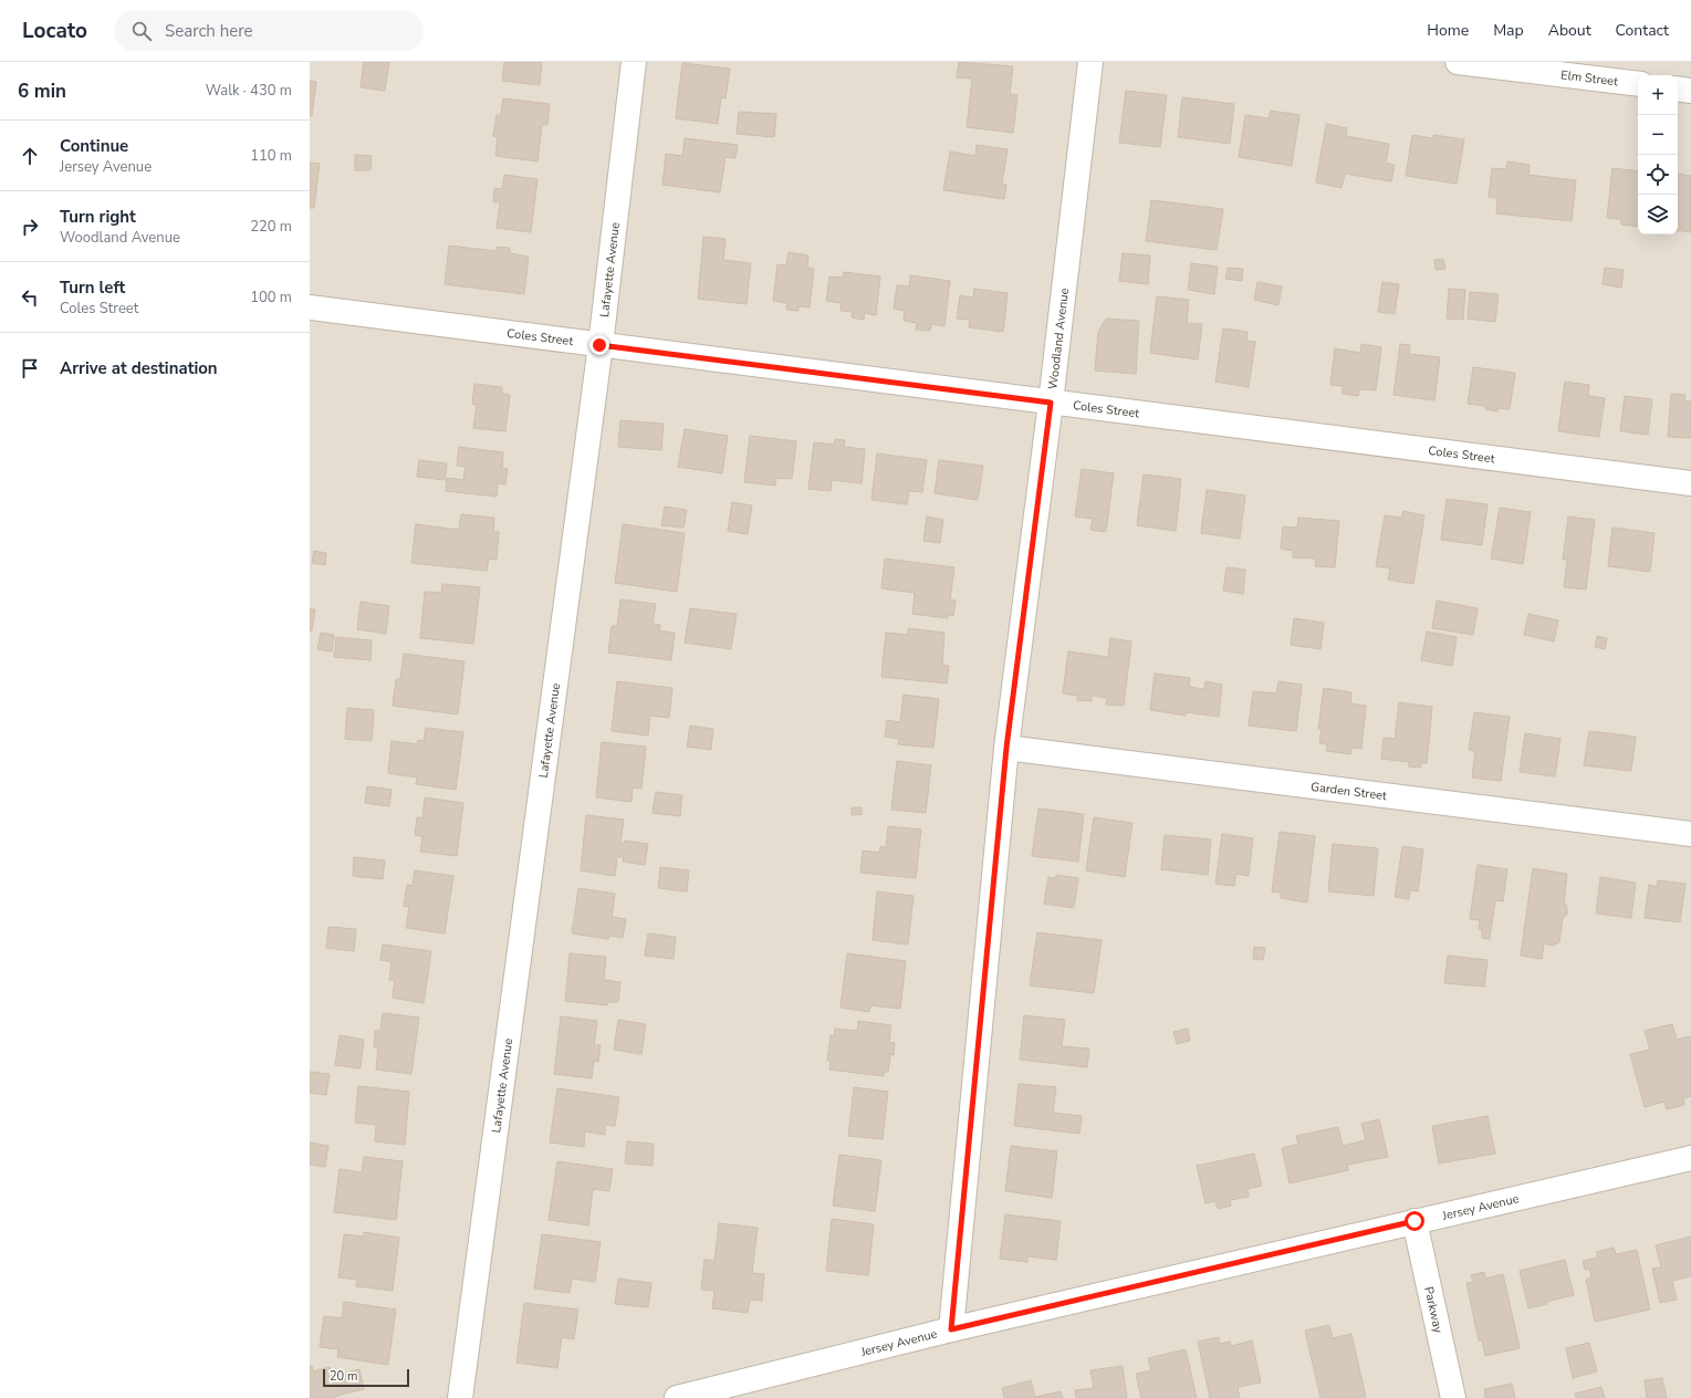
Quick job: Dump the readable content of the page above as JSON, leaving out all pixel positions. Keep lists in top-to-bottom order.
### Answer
{
  "streets": {
    "street": [
      "Elm Street",
      "Lafayette Avenue",
      "Coles Street",
      "Woodland Avenue",
      "Garden Street",
      "Jersey Avenue",
      "Parkway"
    ]
  },
  "crossings": [
    ["Lafayette Avenue", "Coles Street"],
    ["Coles Street", "Woodland Avenue"],
    ["Woodland Avenue", "Garden Street"],
    ["Woodland Avenue", "Jersey Avenue"],
    ["Jersey Avenue", "Parkway"]
  ],
  "scale_bar": "20 m",
  "page": {
    "header": "Locato",
    "search": "Search here",
    "nav": [
      "Home",
      "Map",
      "About",
      "Contact"
    ],
    "heading": ["6 min", "Walk · 430 m"],
    "map_buttons": ["+", "−"],
    "list": [
      ["Continue", "Jersey Avenue", "110 m"],
      ["Turn right", "Woodland Avenue", "220 m"],
      ["Turn left", "Coles Street", "100 m"],
      "Arrive at destination"
    ],
    "scale": "20 m"
  }
}
